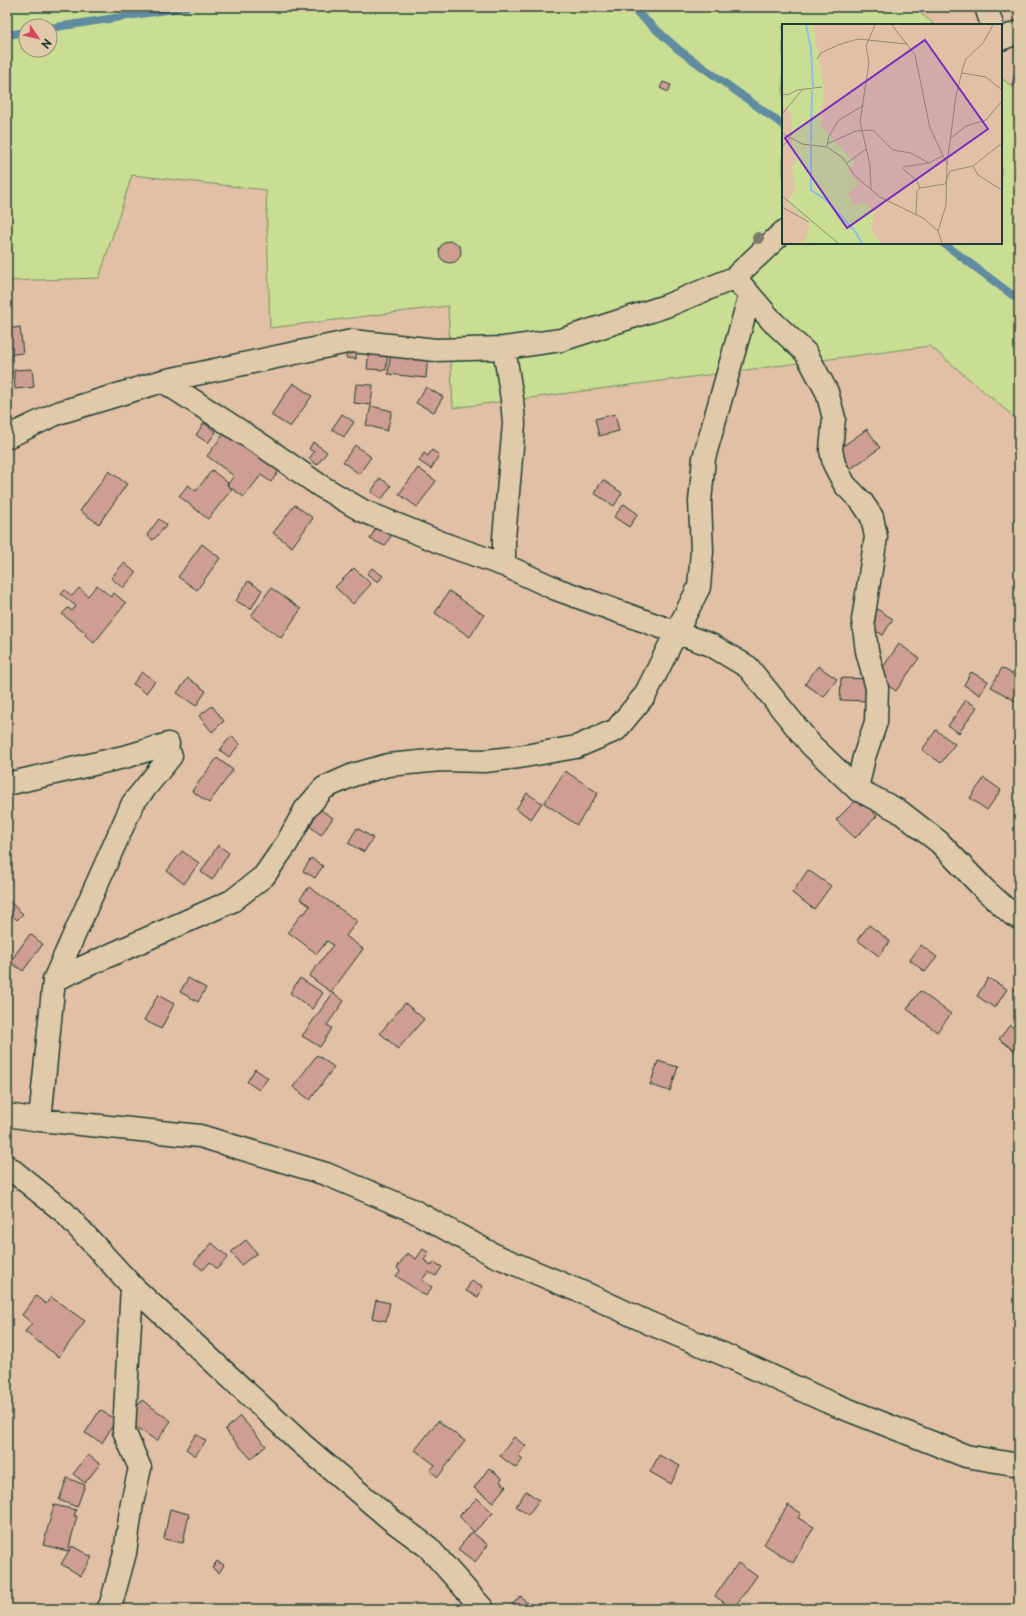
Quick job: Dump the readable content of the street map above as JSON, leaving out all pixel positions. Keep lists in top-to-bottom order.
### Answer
{
  "north": "bottom right"
}
